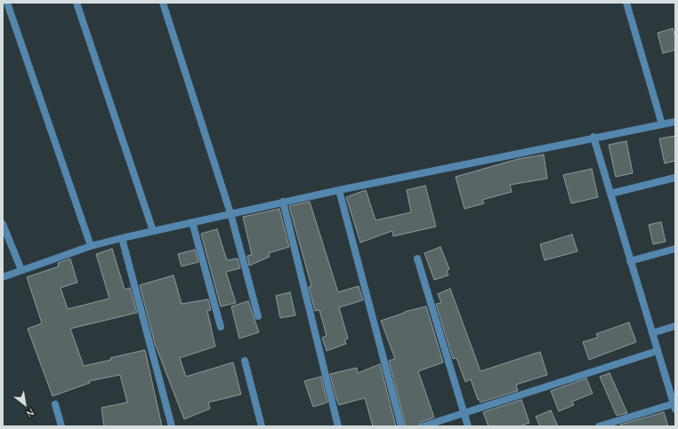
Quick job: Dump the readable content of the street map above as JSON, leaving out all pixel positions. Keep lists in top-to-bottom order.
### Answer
{
  "north": "bottom right"
}
